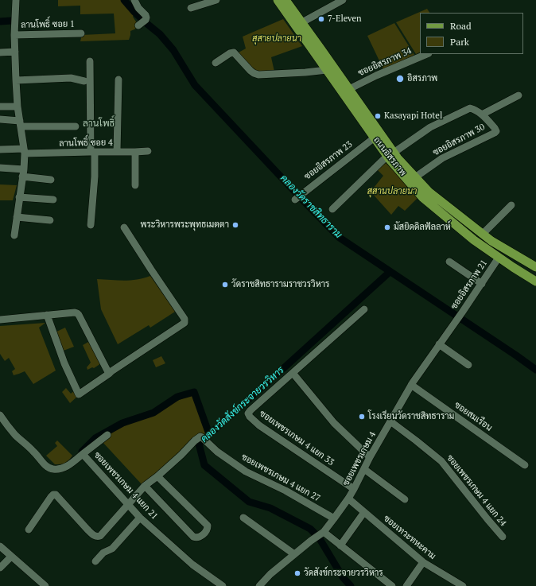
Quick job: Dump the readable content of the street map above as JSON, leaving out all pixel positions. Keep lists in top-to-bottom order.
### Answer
{
  "streets": {
    "main road": ["ถนนอิสรภาพ"],
    "street": [
      "ลานโพธิ์ ซอย 1",
      "ซอยอิสรภาพ 34",
      "ซอยอิสรภาพ 30",
      "ลานโพธิ์ ซอย 4",
      "ซอยอิสรภาพ 23",
      "ซอยอิสรภาพ 21",
      "ซอยสมเรือน",
      "ซอยเพชรเกษม 4 แยก 33",
      "ซอยเพชรเกษม 4",
      "ซอยเพชรเกษม 4 แยก 27",
      "ซอยเพชรเกษม 4 แยก 21",
      "ซอยเพชรเกษม 4 แยก 24",
      "ซอยเทวะทหะคาม"
    ]
  },
  "crossings": [
    ["ถนนอิสรภาพ", "ซอยอิสรภาพ 23"],
    ["ถนนอิสรภาพ", "ซอยอิสรภาพ 21"],
    ["ซอยอิสรภาพ 21", "ซอยเพชรเกษม 4"],
    ["ซอยสมเรือน", "ซอยเพชรเกษม 4"],
    ["ซอยเพชรเกษม 4 แยก 33", "ซอยเพชรเกษม 4"],
    ["ซอยเพชรเกษม 4", "ซอยเพชรเกษม 4 แยก 27"],
    ["ซอยเพชรเกษม 4", "ซอยเพชรเกษม 4 แยก 24"],
    ["ซอยเพชรเกษม 4", "ซอยเทวะทหะคาม"]
  ],
  "districts": ["ลานโพธิ์"],
  "water": ["คลองวัดราชสิทธาราม", "คลองวัดสังข์กระจายวรวิหาร"],
  "parks": ["สุสายปลายนา", "สุสานปลายนา"],
  "places": [
    "7-Eleven",
    "อิสรภาพ",
    "Kasayapi Hotel",
    "พระวิหารพระพุทธเมตตา",
    "มัสยิดดิลฟัลลาห์",
    "วัดราชสิทธารามราชวรวิหาร",
    "โรงเรียนวัดราชสิทธาราม",
    "วัดสังข์กระจายวรวิหาร"
  ],
  "legend": ["Road", "Park"]
}
